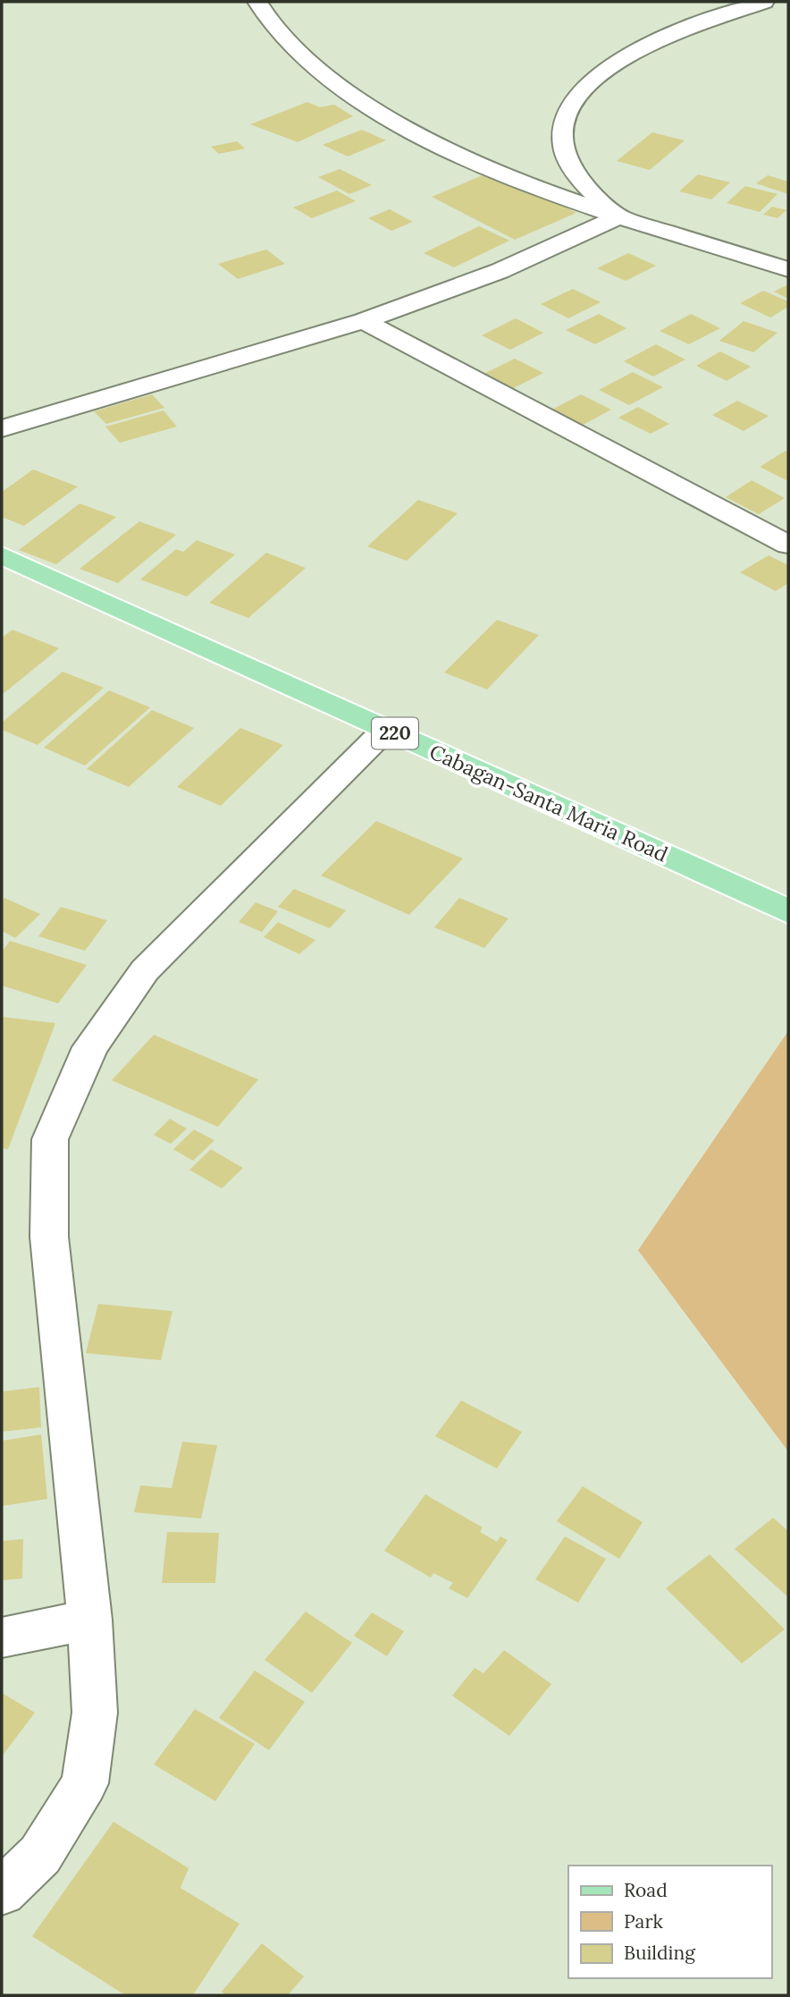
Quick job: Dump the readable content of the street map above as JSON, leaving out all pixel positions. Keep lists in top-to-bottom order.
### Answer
{
  "streets": {
    "main road": ["220", "Cabagan-Santa Maria Road"]
  },
  "legend": ["Road", "Park", "Building"]
}
